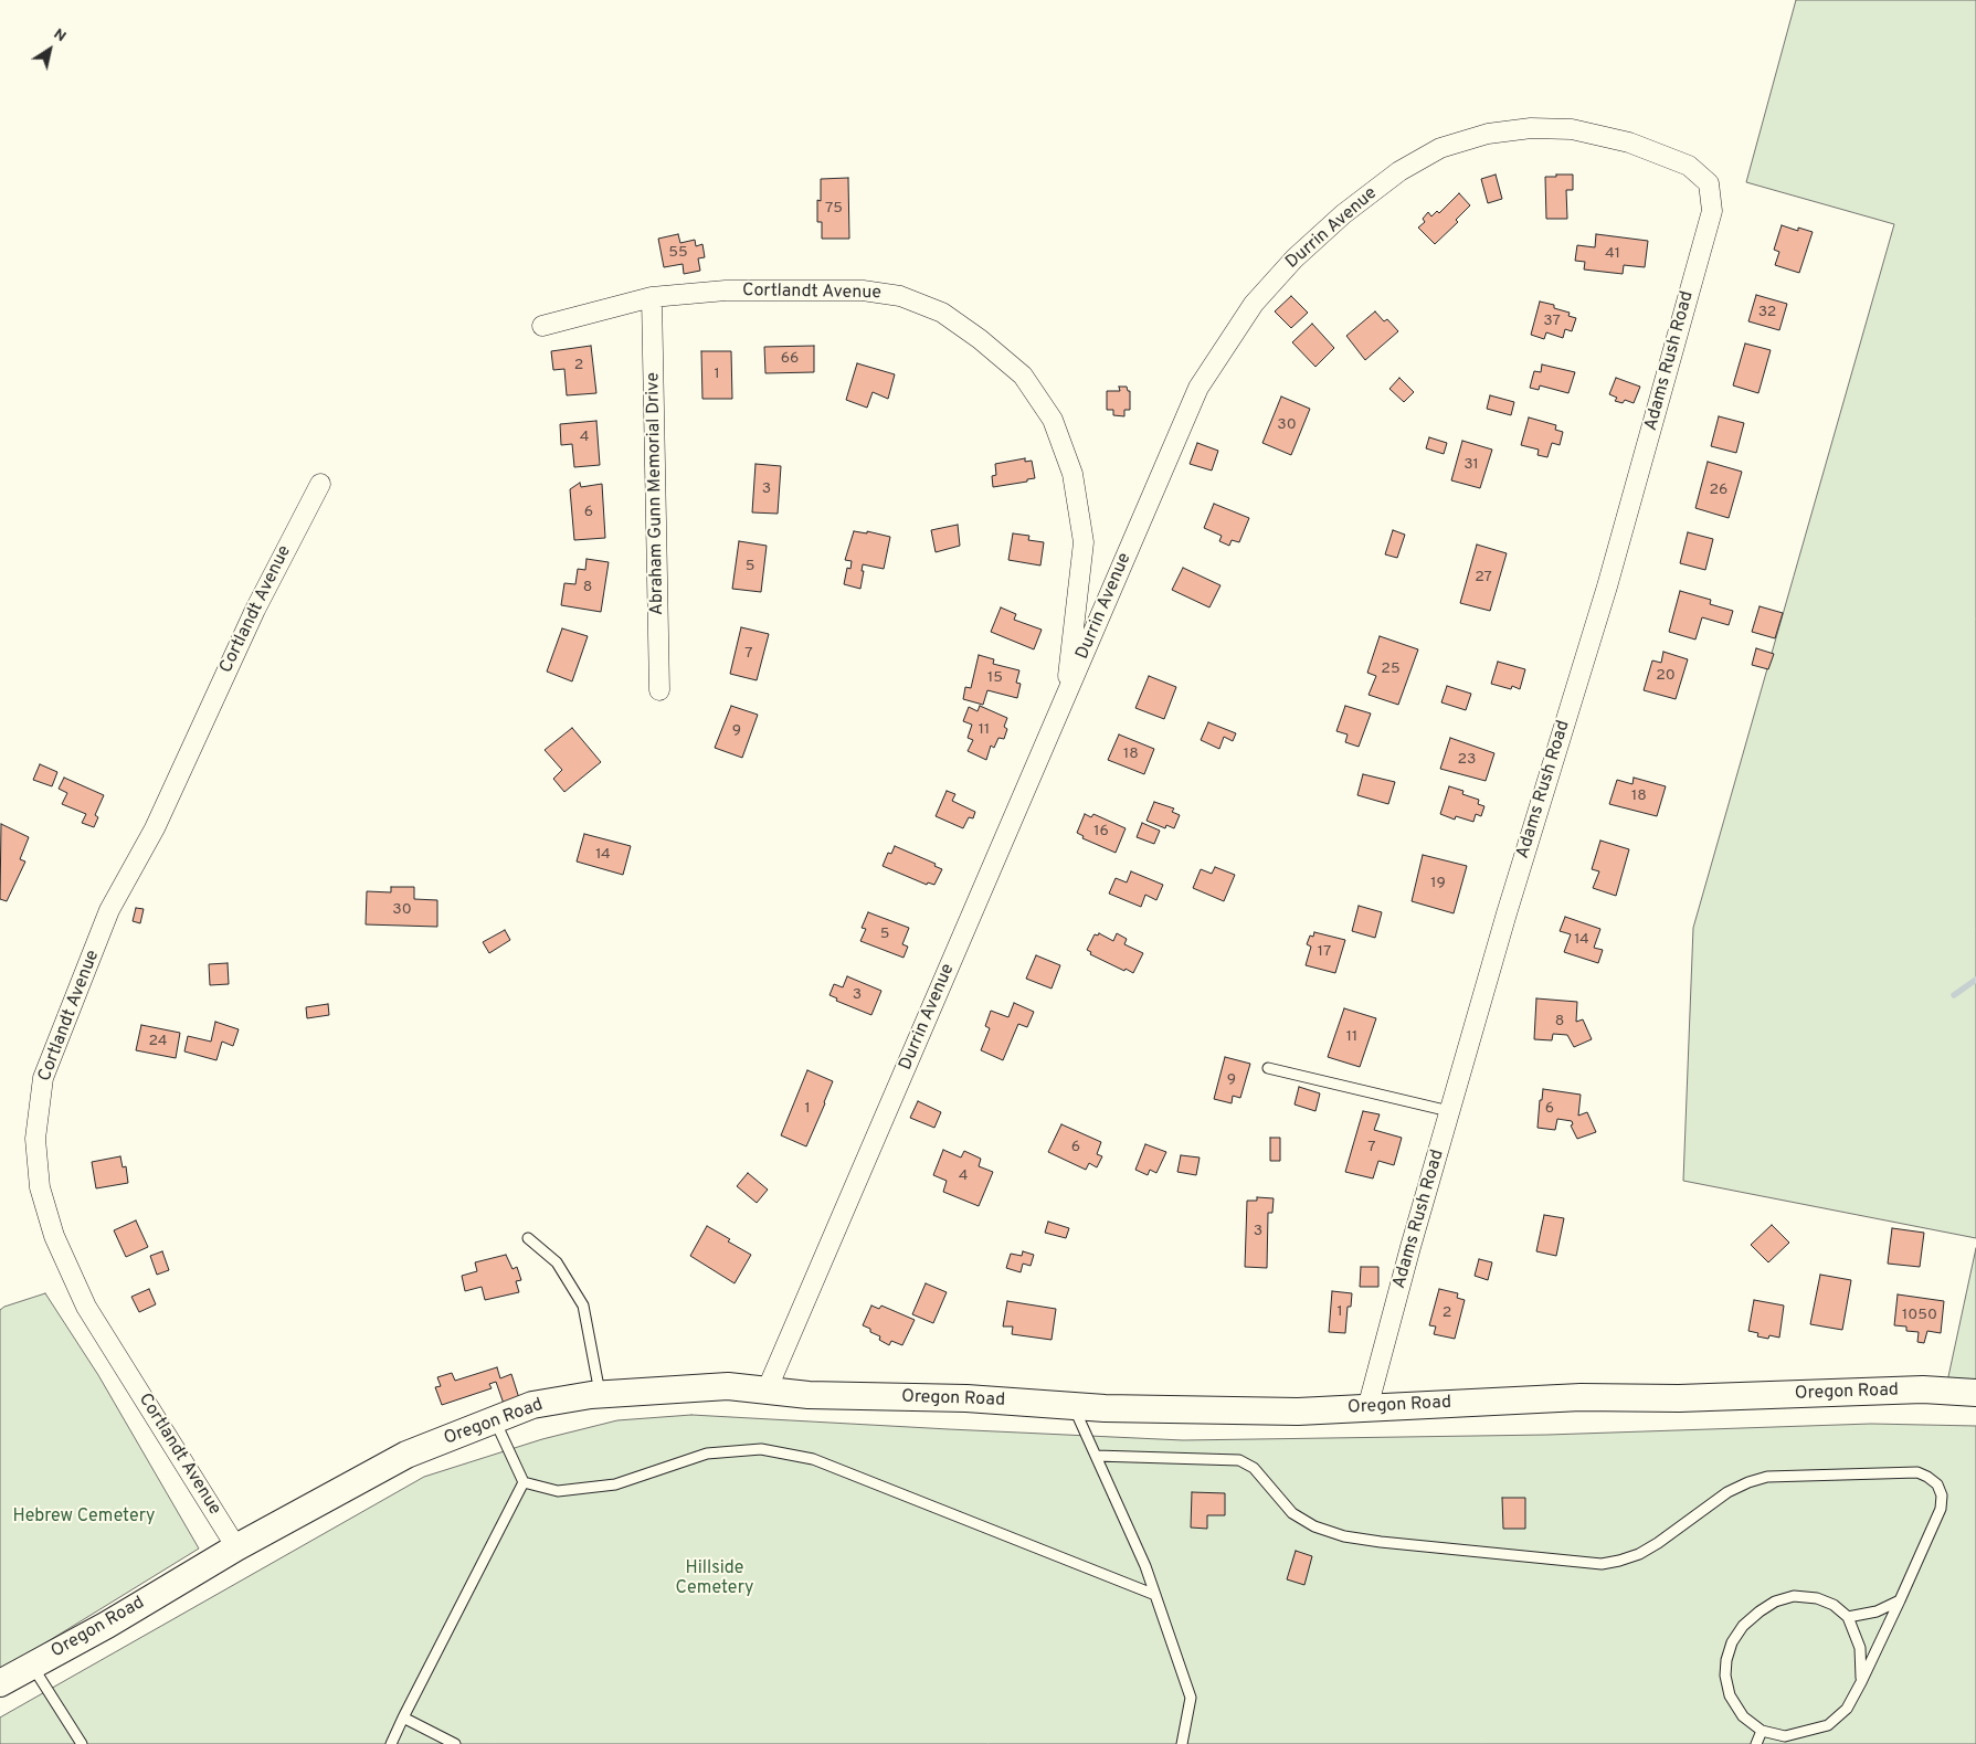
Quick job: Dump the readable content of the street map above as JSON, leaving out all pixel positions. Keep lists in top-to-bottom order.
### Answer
{
  "streets": {
    "street": [
      "Durrin Avenue",
      "Cortlandt Avenue",
      "Adams Rush Road",
      "Abraham Gunn Memorial Drive",
      "Oregon Road"
    ]
  },
  "crossings": [
    ["Durrin Avenue", "Cortlandt Avenue"],
    ["Durrin Avenue", "Adams Rush Road"],
    ["Durrin Avenue", "Oregon Road"],
    ["Cortlandt Avenue", "Abraham Gunn Memorial Drive"],
    ["Cortlandt Avenue", "Oregon Road"],
    ["Adams Rush Road", "Oregon Road"]
  ],
  "parks": ["Hebrew Cemetery", "Hillside Cemetery"],
  "house_numbers": [
    "75",
    "55",
    "41",
    "32",
    "37",
    "66",
    "2",
    "1",
    "30",
    "4",
    "31",
    "3",
    "26",
    "6",
    "5",
    "27",
    "8",
    "7",
    "25",
    "20",
    "15",
    "11",
    "9",
    "18",
    "23",
    "18",
    "16",
    "14",
    "19",
    "30",
    "5",
    "14",
    "17",
    "3",
    "8",
    "11",
    "24",
    "9",
    "1",
    "6",
    "6",
    "7",
    "4",
    "3",
    "1",
    "2",
    "1050"
  ],
  "north": "top right"
}
